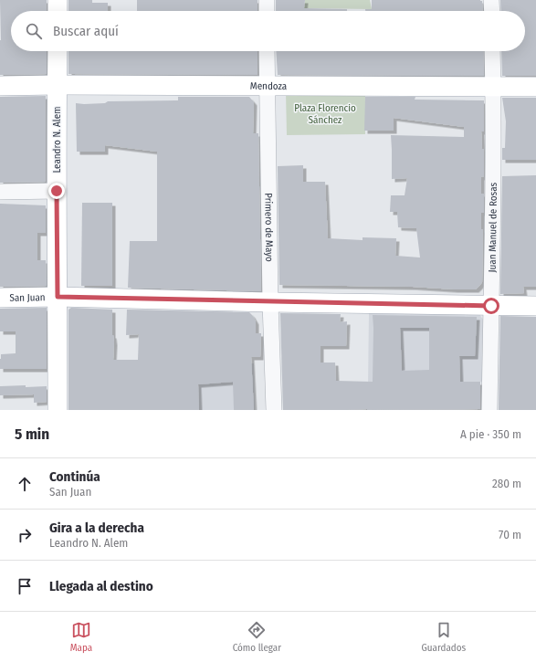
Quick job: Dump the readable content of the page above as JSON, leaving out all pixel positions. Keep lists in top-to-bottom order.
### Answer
{
  "streets": {
    "main road": ["Mendoza", "Leandro N. Alem", "San Juan"],
    "street": ["Primero de Mayo", "Juan Manuel de Rosas"]
  },
  "crossings": [
    ["Mendoza", "Leandro N. Alem"],
    ["Mendoza", "Primero de Mayo"],
    ["Mendoza", "Juan Manuel de Rosas"],
    ["Leandro N. Alem", "San Juan"],
    ["Primero de Mayo", "San Juan"],
    ["Juan Manuel de Rosas", "San Juan"]
  ],
  "parks": ["Plaza Florencio Sánchez"],
  "page": {
    "search": "Buscar aquí",
    "heading": ["5 min", "A pie · 350 m"],
    "list": [
      ["Continúa", "San Juan", "280 m"],
      ["Gira a la derecha", "Leandro N. Alem", "70 m"],
      "Llegada al destino"
    ],
    "nav": ["Mapa", "Cómo llegar", "Guardados"]
  }
}
